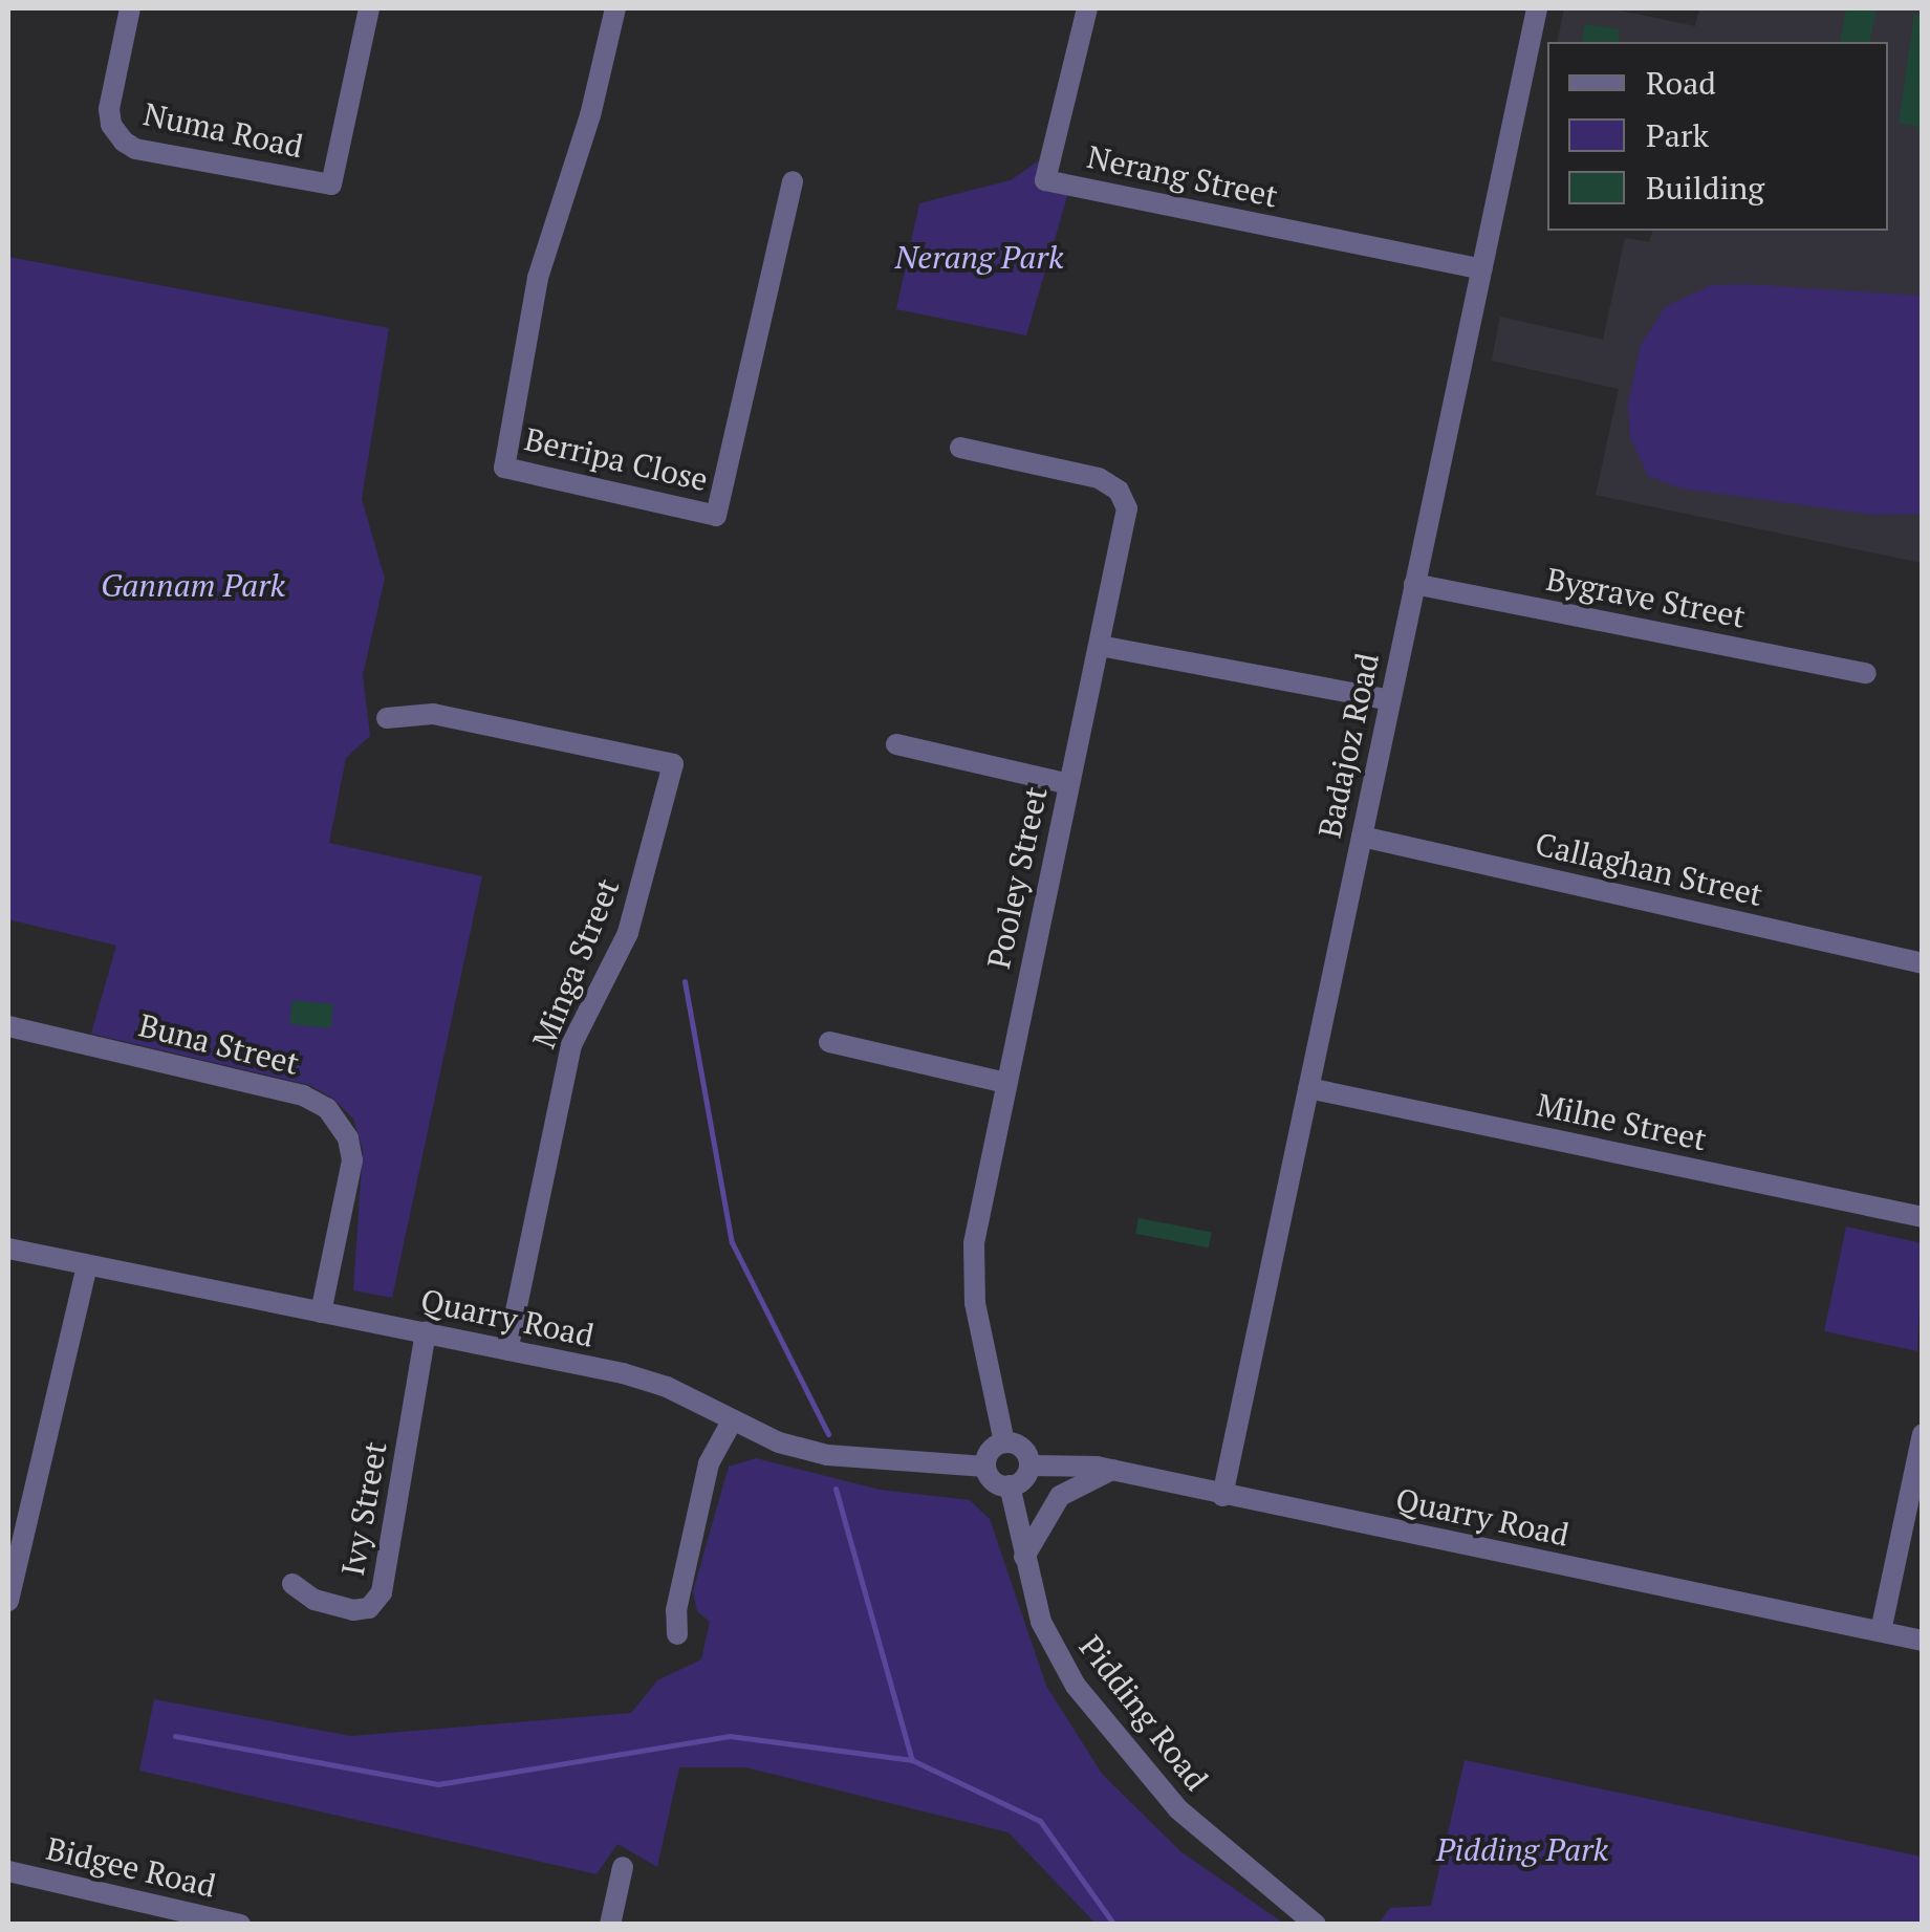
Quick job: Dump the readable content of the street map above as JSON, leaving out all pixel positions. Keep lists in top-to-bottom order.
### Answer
{
  "streets": {
    "street": [
      "Numa Road",
      "Nerang Street",
      "Berripa Close",
      "Bygrave Street",
      "Badajoz Road",
      "Callaghan Street",
      "Pooley Street",
      "Minga Street",
      "Buna Street",
      "Milne Street",
      "Quarry Road",
      "Ivy Street",
      "Pidding Road",
      "Bidgee Road"
    ]
  },
  "crossings": [
    ["Nerang Street", "Badajoz Road"],
    ["Bygrave Street", "Badajoz Road"],
    ["Badajoz Road", "Callaghan Street"],
    ["Badajoz Road", "Milne Street"],
    ["Badajoz Road", "Quarry Road"],
    ["Pooley Street", "Quarry Road"],
    ["Pooley Street", "Pidding Road"],
    ["Minga Street", "Quarry Road"],
    ["Buna Street", "Quarry Road"],
    ["Quarry Road", "Ivy Street"],
    ["Quarry Road", "Pidding Road"]
  ],
  "parks": ["Nerang Park", "Gannam Park", "Pidding Park"],
  "legend": ["Road", "Park", "Building"]
}
